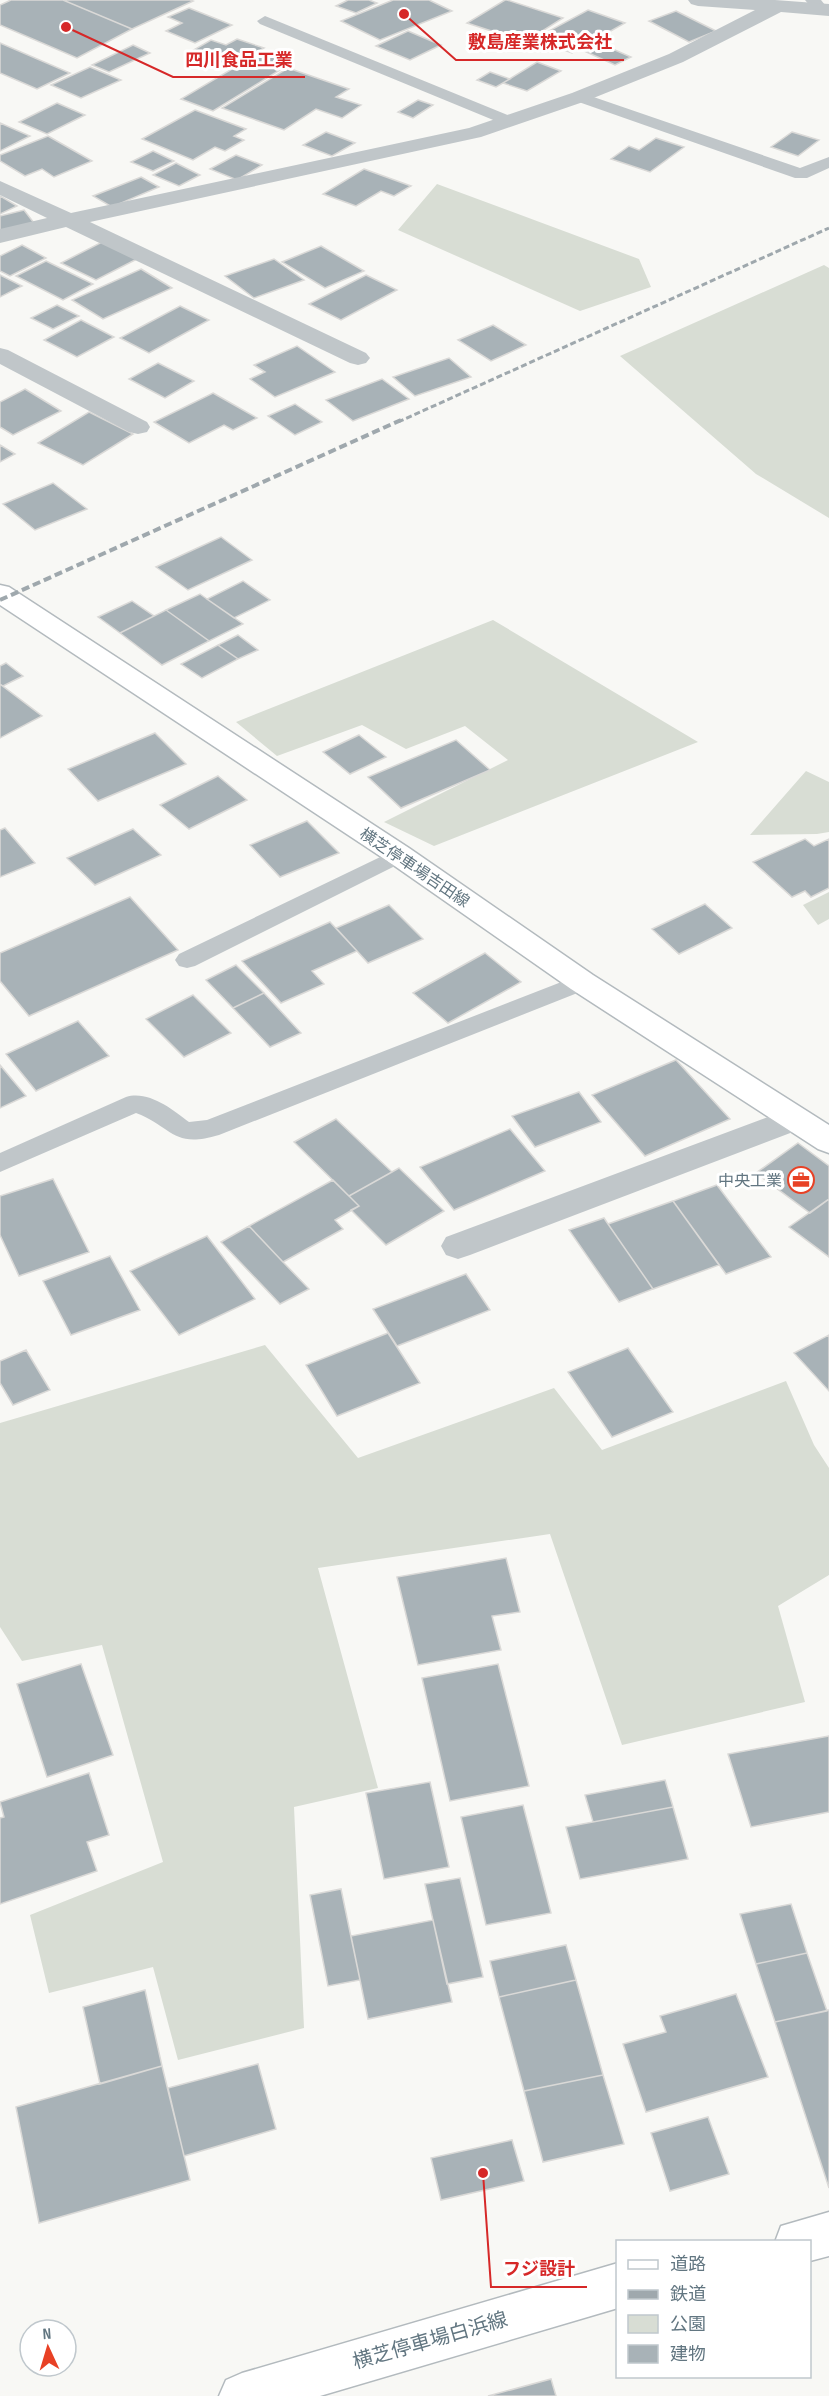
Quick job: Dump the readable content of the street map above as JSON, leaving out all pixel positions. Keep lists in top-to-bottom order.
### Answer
{
  "streets": {
    "main road": ["横芝停車場吉田線", "横芝停車場白浜線"]
  },
  "places": {
    "other": ["敷島産業株式会社", "四川食品工業", "フジ設計"],
    "office": ["中央工業"]
  },
  "legend": [
    "道路",
    "鉄道",
    "公園",
    "建物"
  ],
  "north": "top"
}
